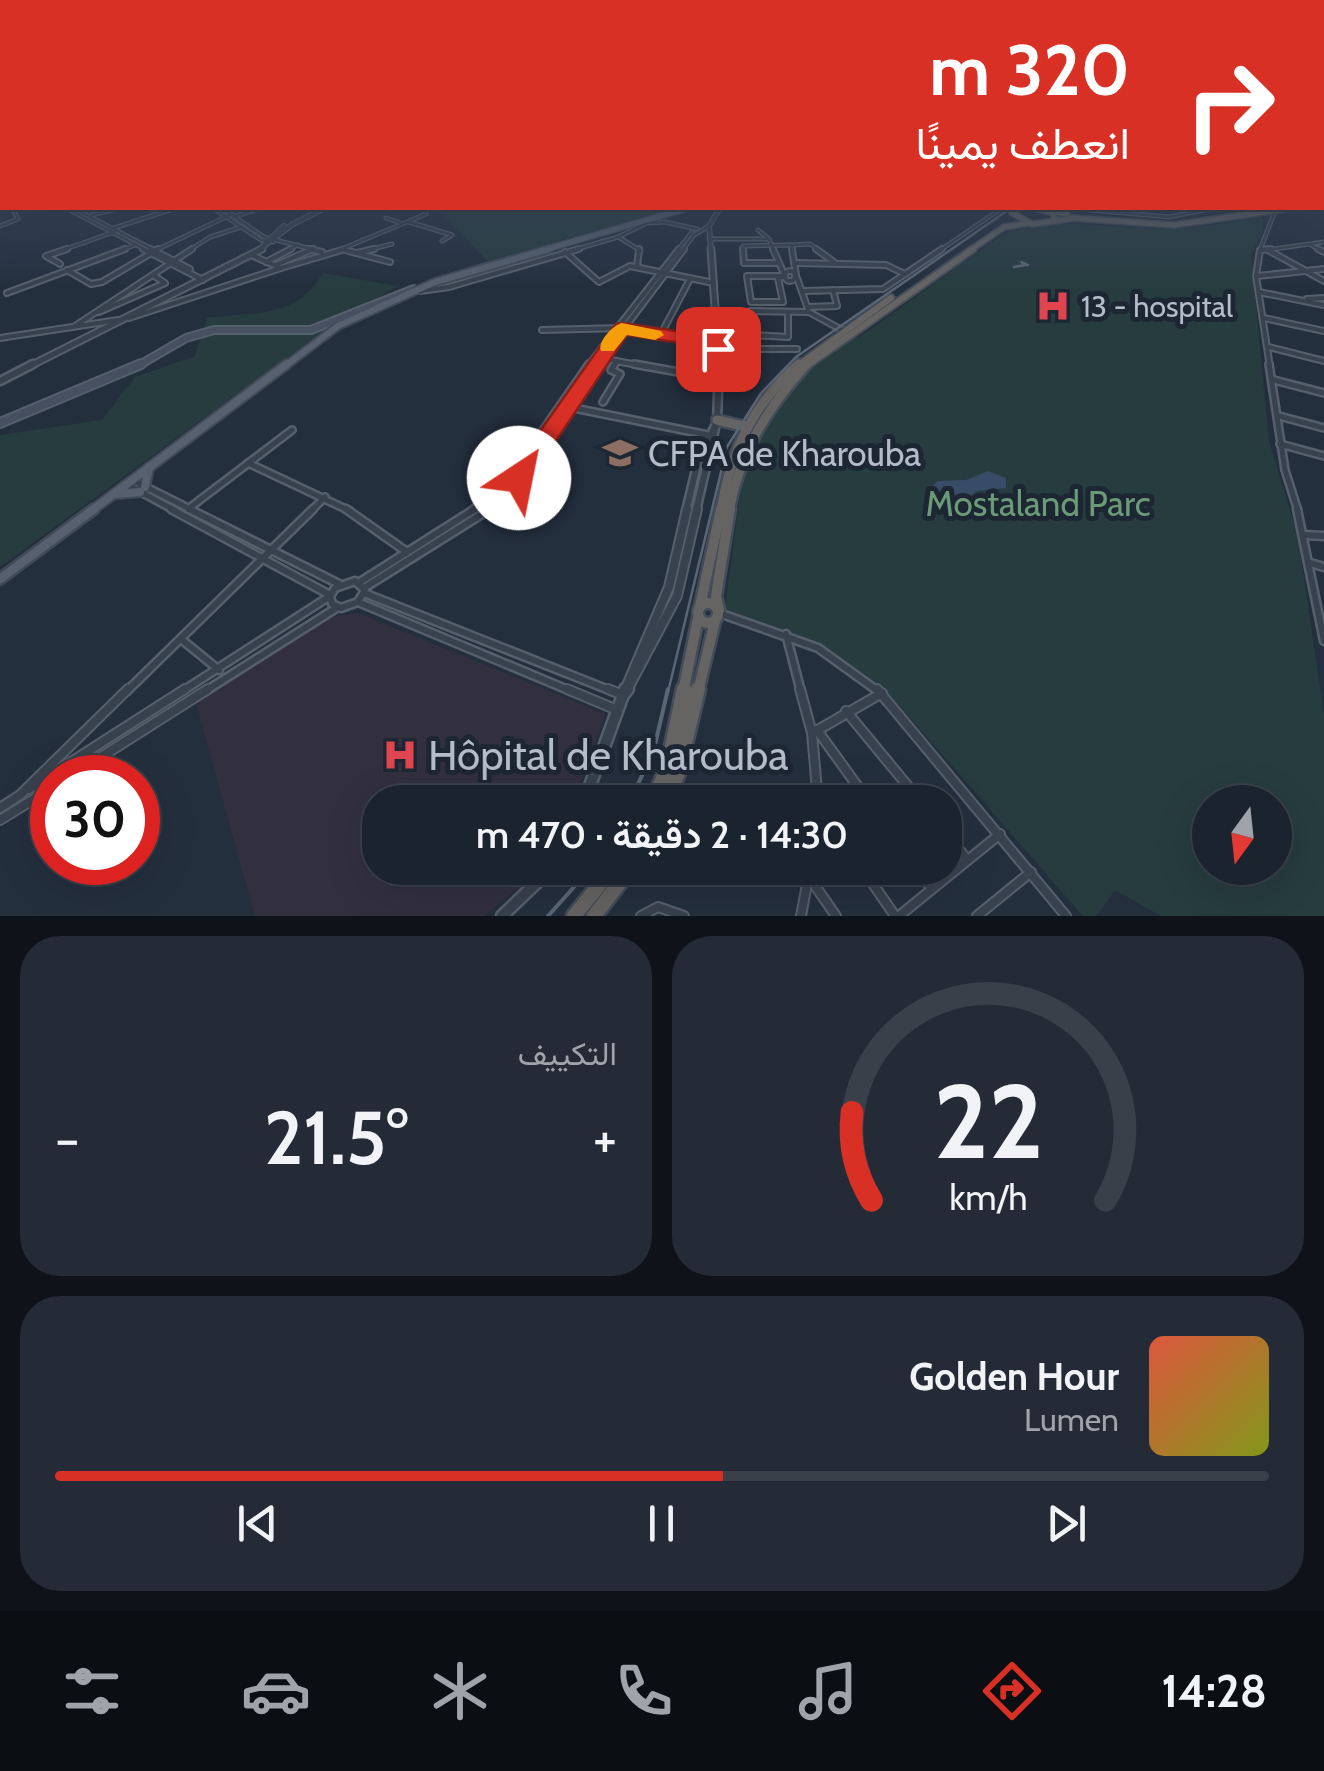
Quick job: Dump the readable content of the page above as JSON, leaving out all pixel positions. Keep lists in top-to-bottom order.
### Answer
{
  "parks": ["Mostaland Parc"],
  "places": {
    "hospital": ["13 - hospital", "Hôpital de Kharouba"],
    "school or university": ["CFPA de Kharouba"]
  },
  "north": "bottom",
  "page": {
    "turn": ["320 m", "انعطف يمينًا"],
    "limit": "30",
    "trip": "14:30 · 2 دقيقة · 470 m",
    "tile": "التكييف",
    "heat": ["−", "21.5°", "+"],
    "song": ["Golden Hour", "Lumen"],
    "tabs": "14:28",
    "gauge": ["22", "km/h"]
  }
}
